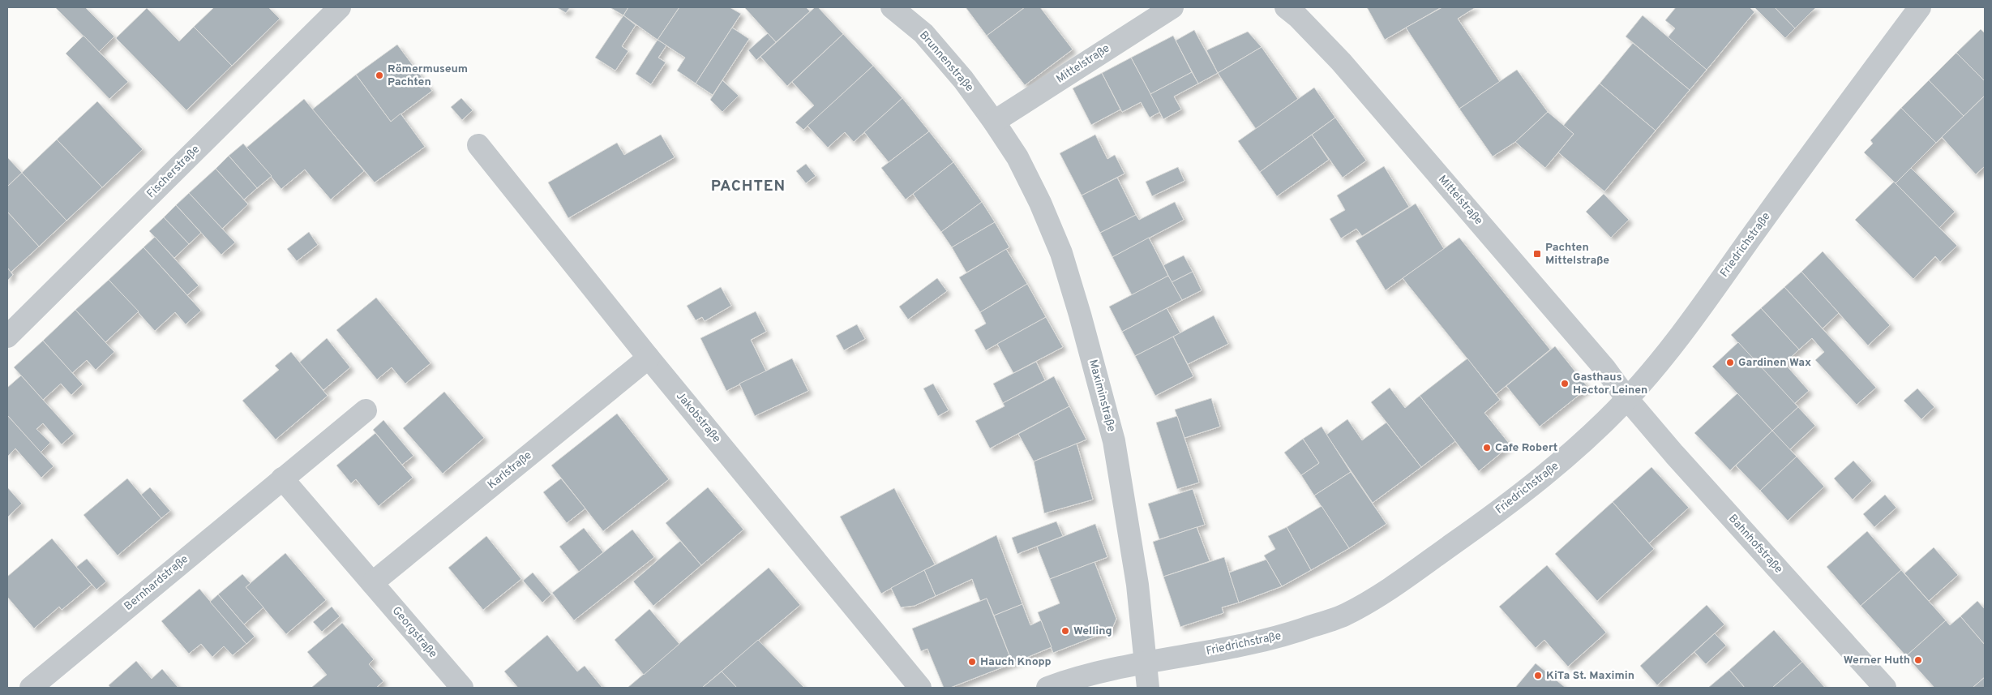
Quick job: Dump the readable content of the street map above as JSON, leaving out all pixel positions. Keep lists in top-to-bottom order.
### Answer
{
  "streets": {
    "street": [
      "Brunnenstraße",
      "Mittelstraße",
      "Fischerstraße",
      "Friedrichstraße",
      "Maximinstraße",
      "Jakobstraße",
      "Karlstraße",
      "Bahnhofstraße",
      "Bernhardstraße",
      "Georgstraße"
    ]
  },
  "crossings": [
    ["Brunnenstraße", "Mittelstraße"],
    ["Brunnenstraße", "Maximinstraße"],
    ["Mittelstraße", "Friedrichstraße"],
    ["Mittelstraße", "Maximinstraße"],
    ["Mittelstraße", "Bahnhofstraße"],
    ["Friedrichstraße", "Maximinstraße"],
    ["Friedrichstraße", "Bahnhofstraße"],
    ["Jakobstraße", "Karlstraße"],
    ["Karlstraße", "Georgstraße"]
  ],
  "districts": ["PACHTEN"],
  "places": {
    "other": [
      "Römermuseum Pachten",
      "Gardinen Wax",
      "Gasthaus Hector Leinen",
      "Cafe Robert",
      "Welling",
      "Werner Huth",
      "Hauch Knopp",
      "KiTa St. Maximin"
    ],
    "transit": ["Pachten Mittelstraße"]
  }
}
